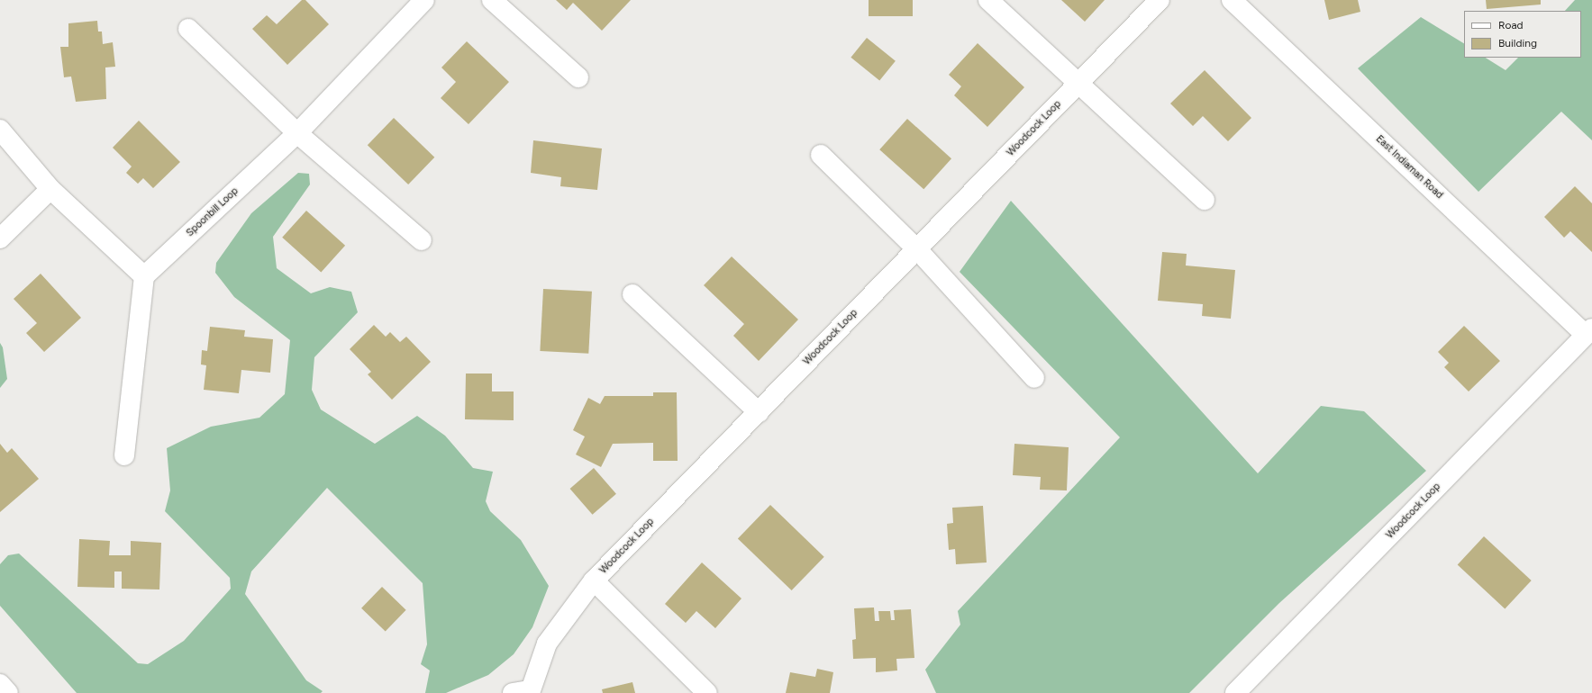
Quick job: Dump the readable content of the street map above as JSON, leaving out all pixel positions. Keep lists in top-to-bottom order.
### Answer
{
  "streets": {
    "street": ["Woodcock Loop", "East Indiaman Road", "Spoonbill Loop"]
  },
  "crossings": [
    ["Woodcock Loop", "East Indiaman Road"]
  ],
  "legend": ["Road", "Building"]
}
